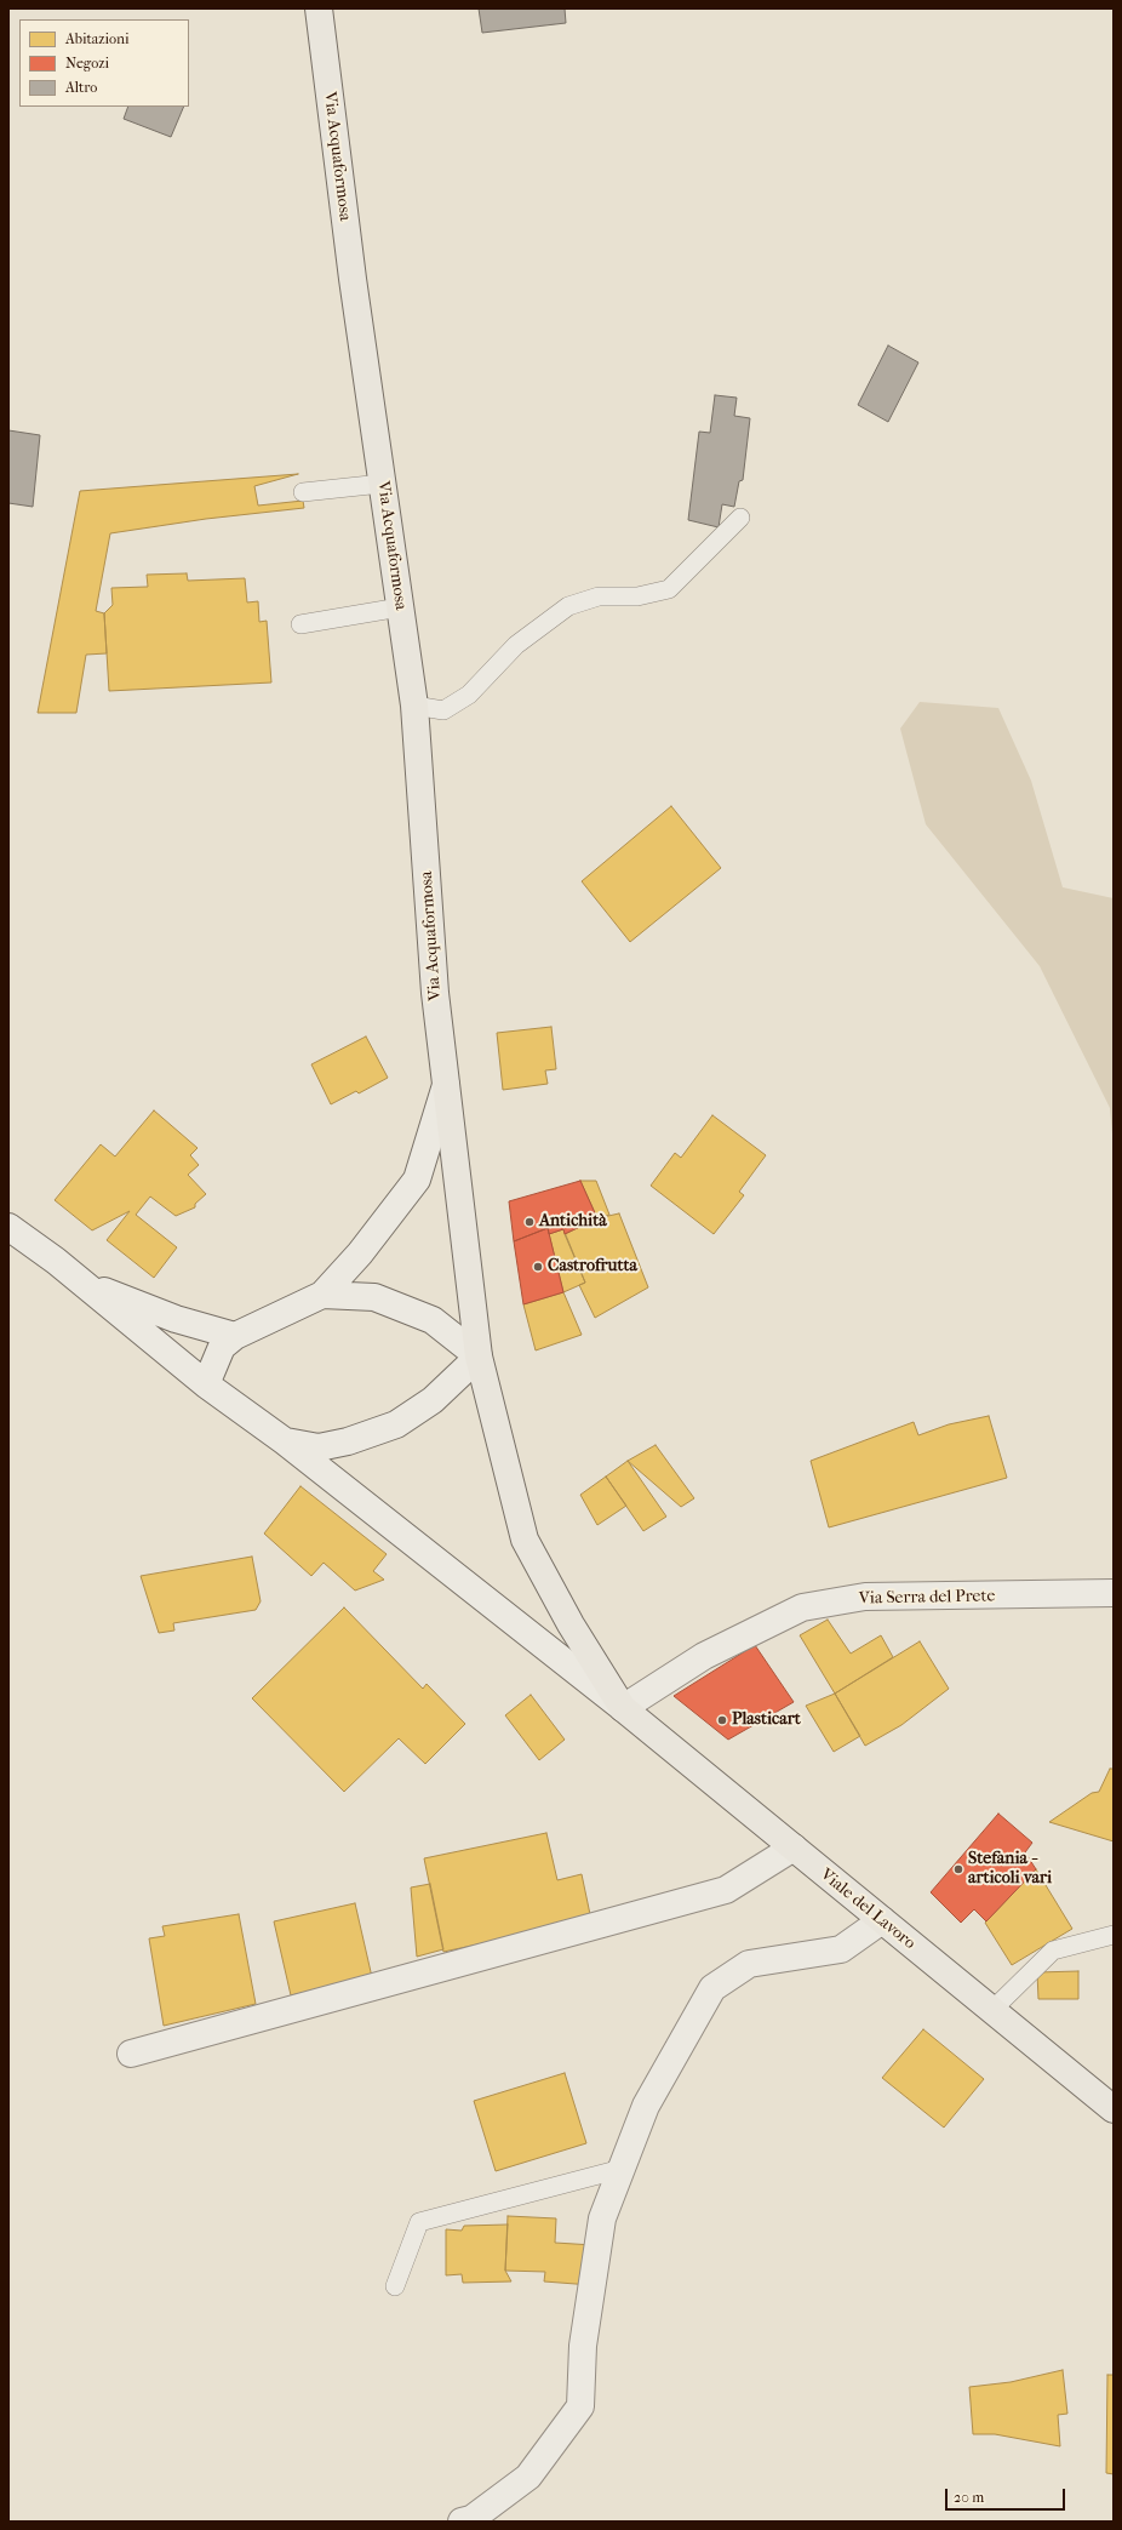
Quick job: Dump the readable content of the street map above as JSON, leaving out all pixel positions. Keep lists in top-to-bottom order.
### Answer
{
  "streets": {
    "main road": ["Via Acquaformosa", "Viale del Lavoro"],
    "street": ["Via Serra del Prete"]
  },
  "crossings": [
    ["Via Acquaformosa", "Viale del Lavoro"],
    ["Via Serra del Prete", "Viale del Lavoro"]
  ],
  "places": [
    "Antichità",
    "Castrofrutta",
    "Plasticart",
    "Stefania - articoli vari"
  ],
  "legend": ["Abitazioni", "Negozi", "Altro"],
  "scale_bar": "20 m"
}
